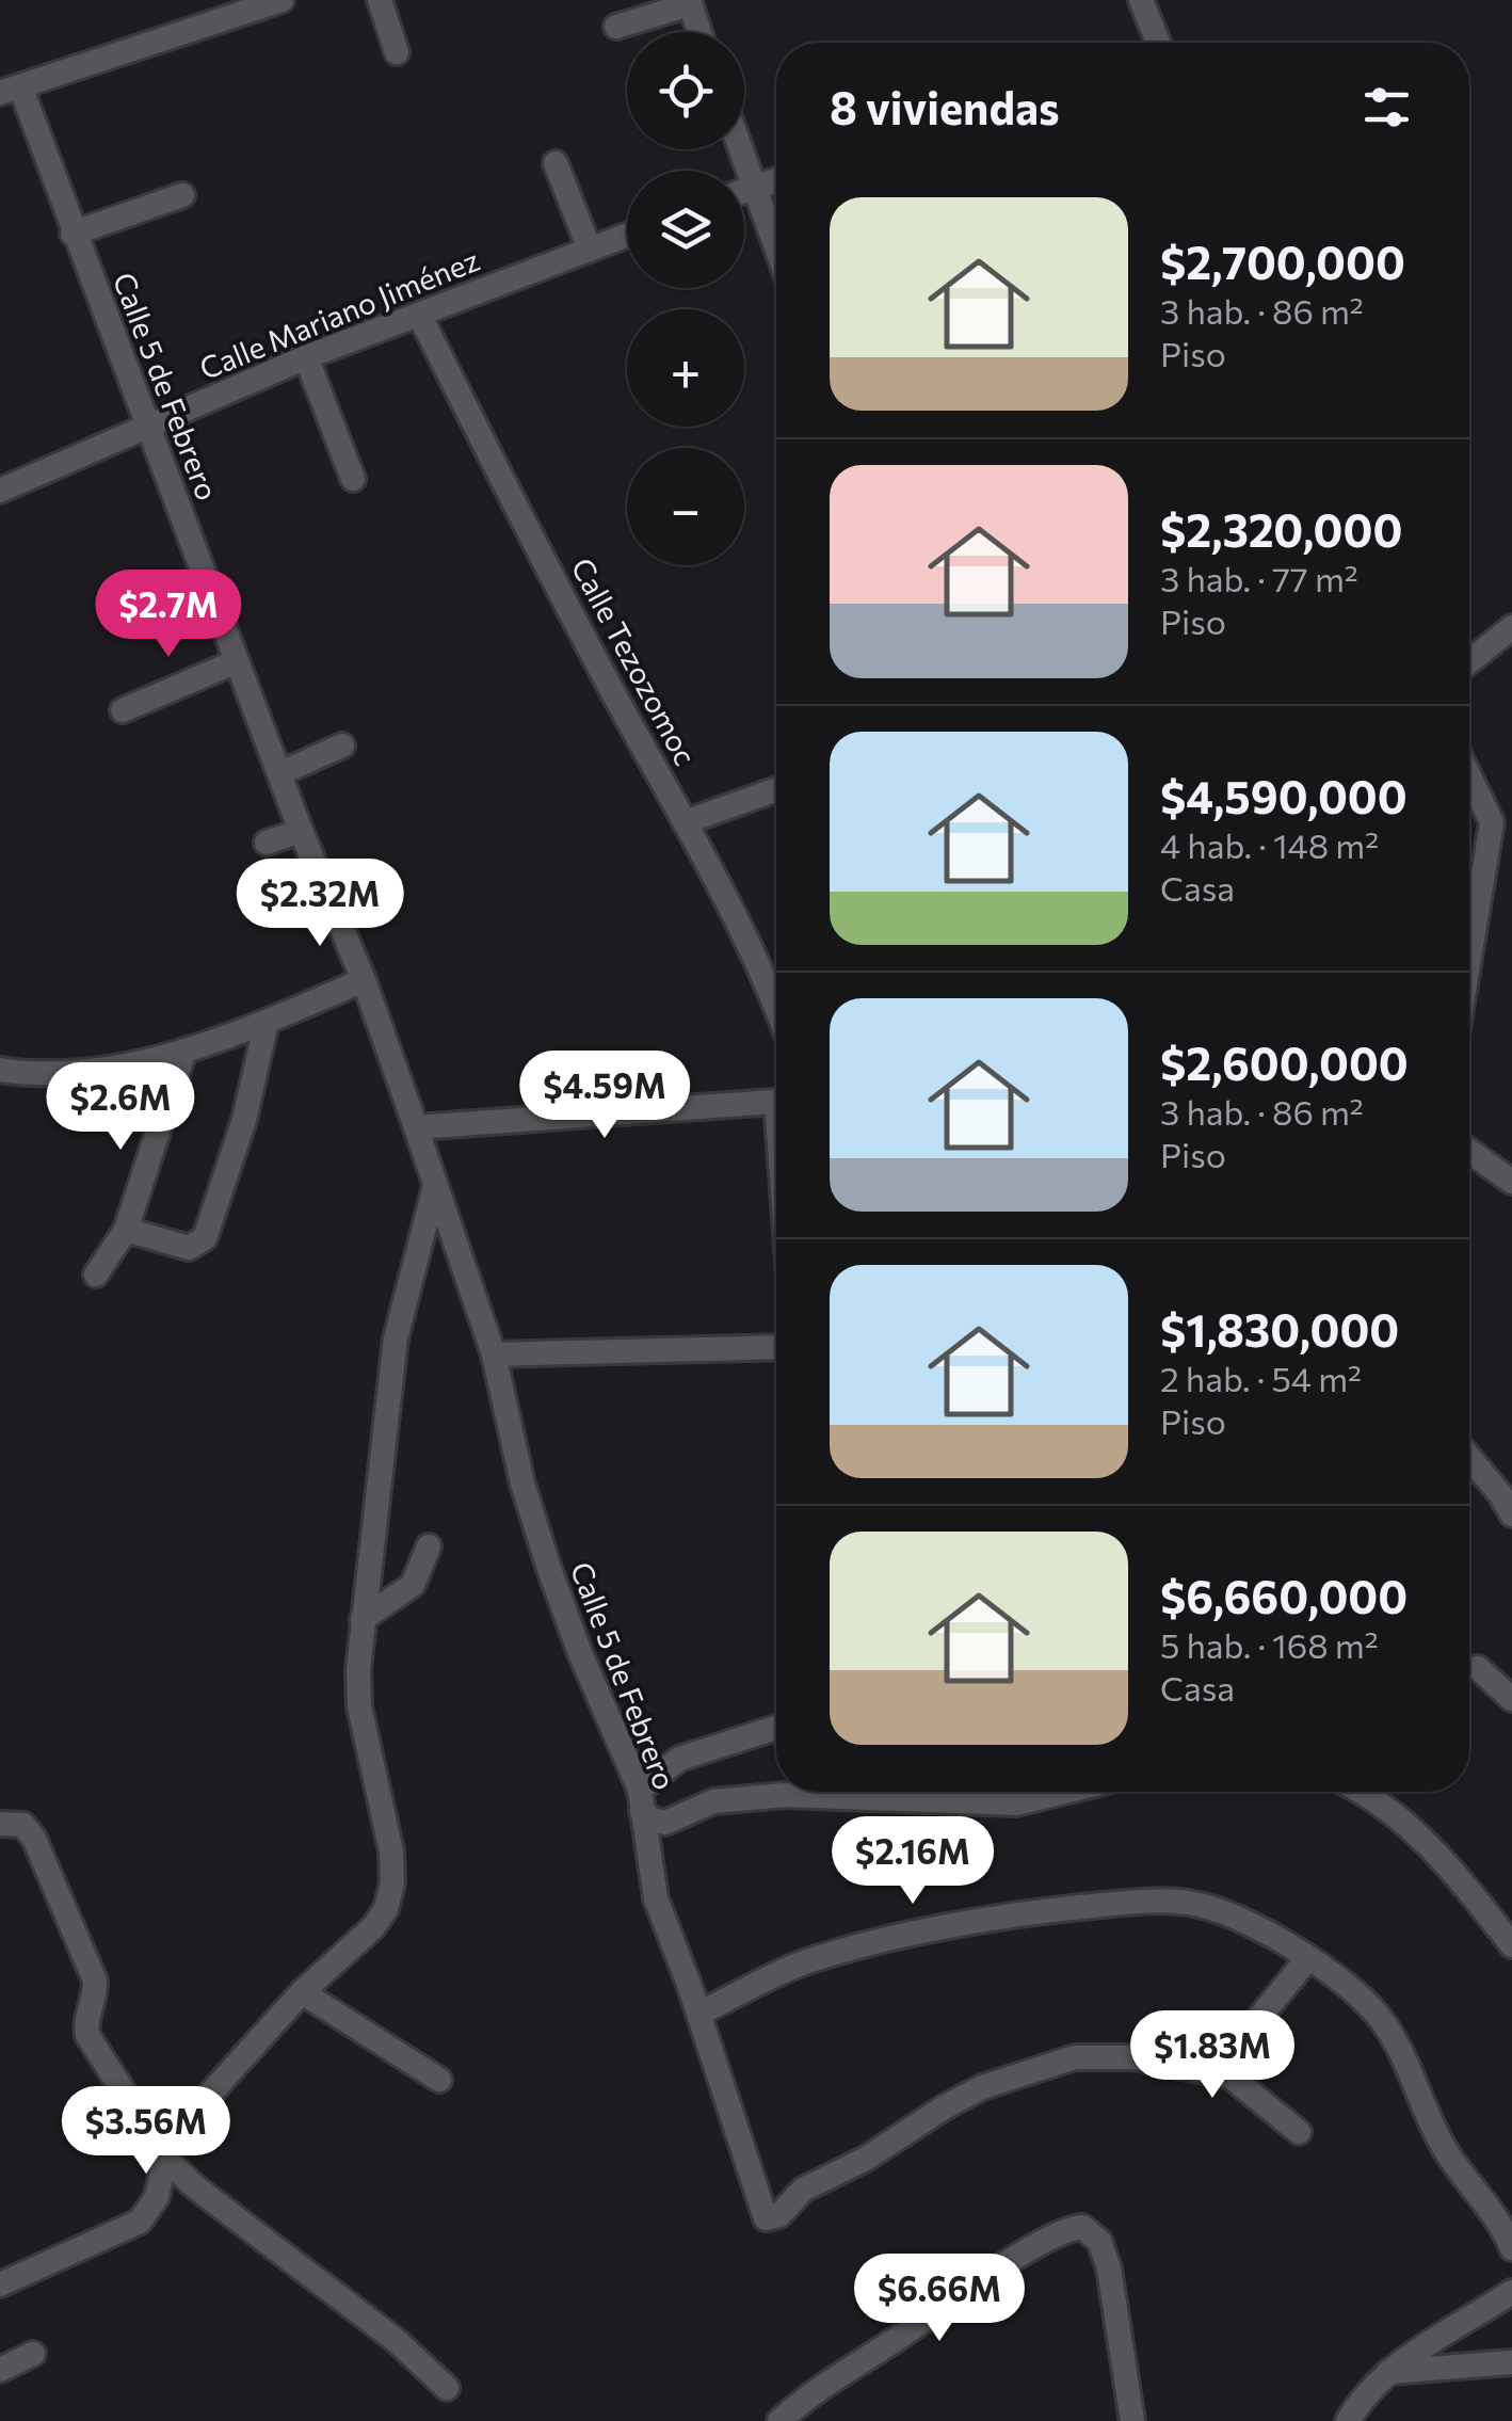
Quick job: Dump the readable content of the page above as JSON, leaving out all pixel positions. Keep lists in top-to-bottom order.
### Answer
{
  "streets": {
    "street": ["Calle Mariano Jiménez", "Calle 5 de Febrero", "Calle Tezozomoc"]
  },
  "crossings": [
    ["Calle Mariano Jiménez", "Calle 5 de Febrero"],
    ["Calle Mariano Jiménez", "Calle Tezozomoc"]
  ],
  "page": {
    "map_buttons": ["+", "−"],
    "heading": "8 viviendas",
    "list": [
      {
        "name": "$2,700,000",
        "note": "3 hab. · 86 m² · Piso"
      },
      {
        "name": "$2,320,000",
        "note": "3 hab. · 77 m² · Piso"
      },
      {
        "name": "$4,590,000",
        "note": "4 hab. · 148 m² · Casa"
      },
      {
        "name": "$2,600,000",
        "note": "3 hab. · 86 m² · Piso"
      },
      {
        "name": "$1,830,000",
        "note": "2 hab. · 54 m² · Piso"
      },
      {
        "name": "$6,660,000",
        "note": "5 hab. · 168 m² · Casa"
      }
    ],
    "price": [
      "$2.7M",
      "$2.32M",
      "$4.59M",
      "$2.6M",
      "$2.16M",
      "$1.83M",
      "$3.56M",
      "$6.66M"
    ]
  }
}
